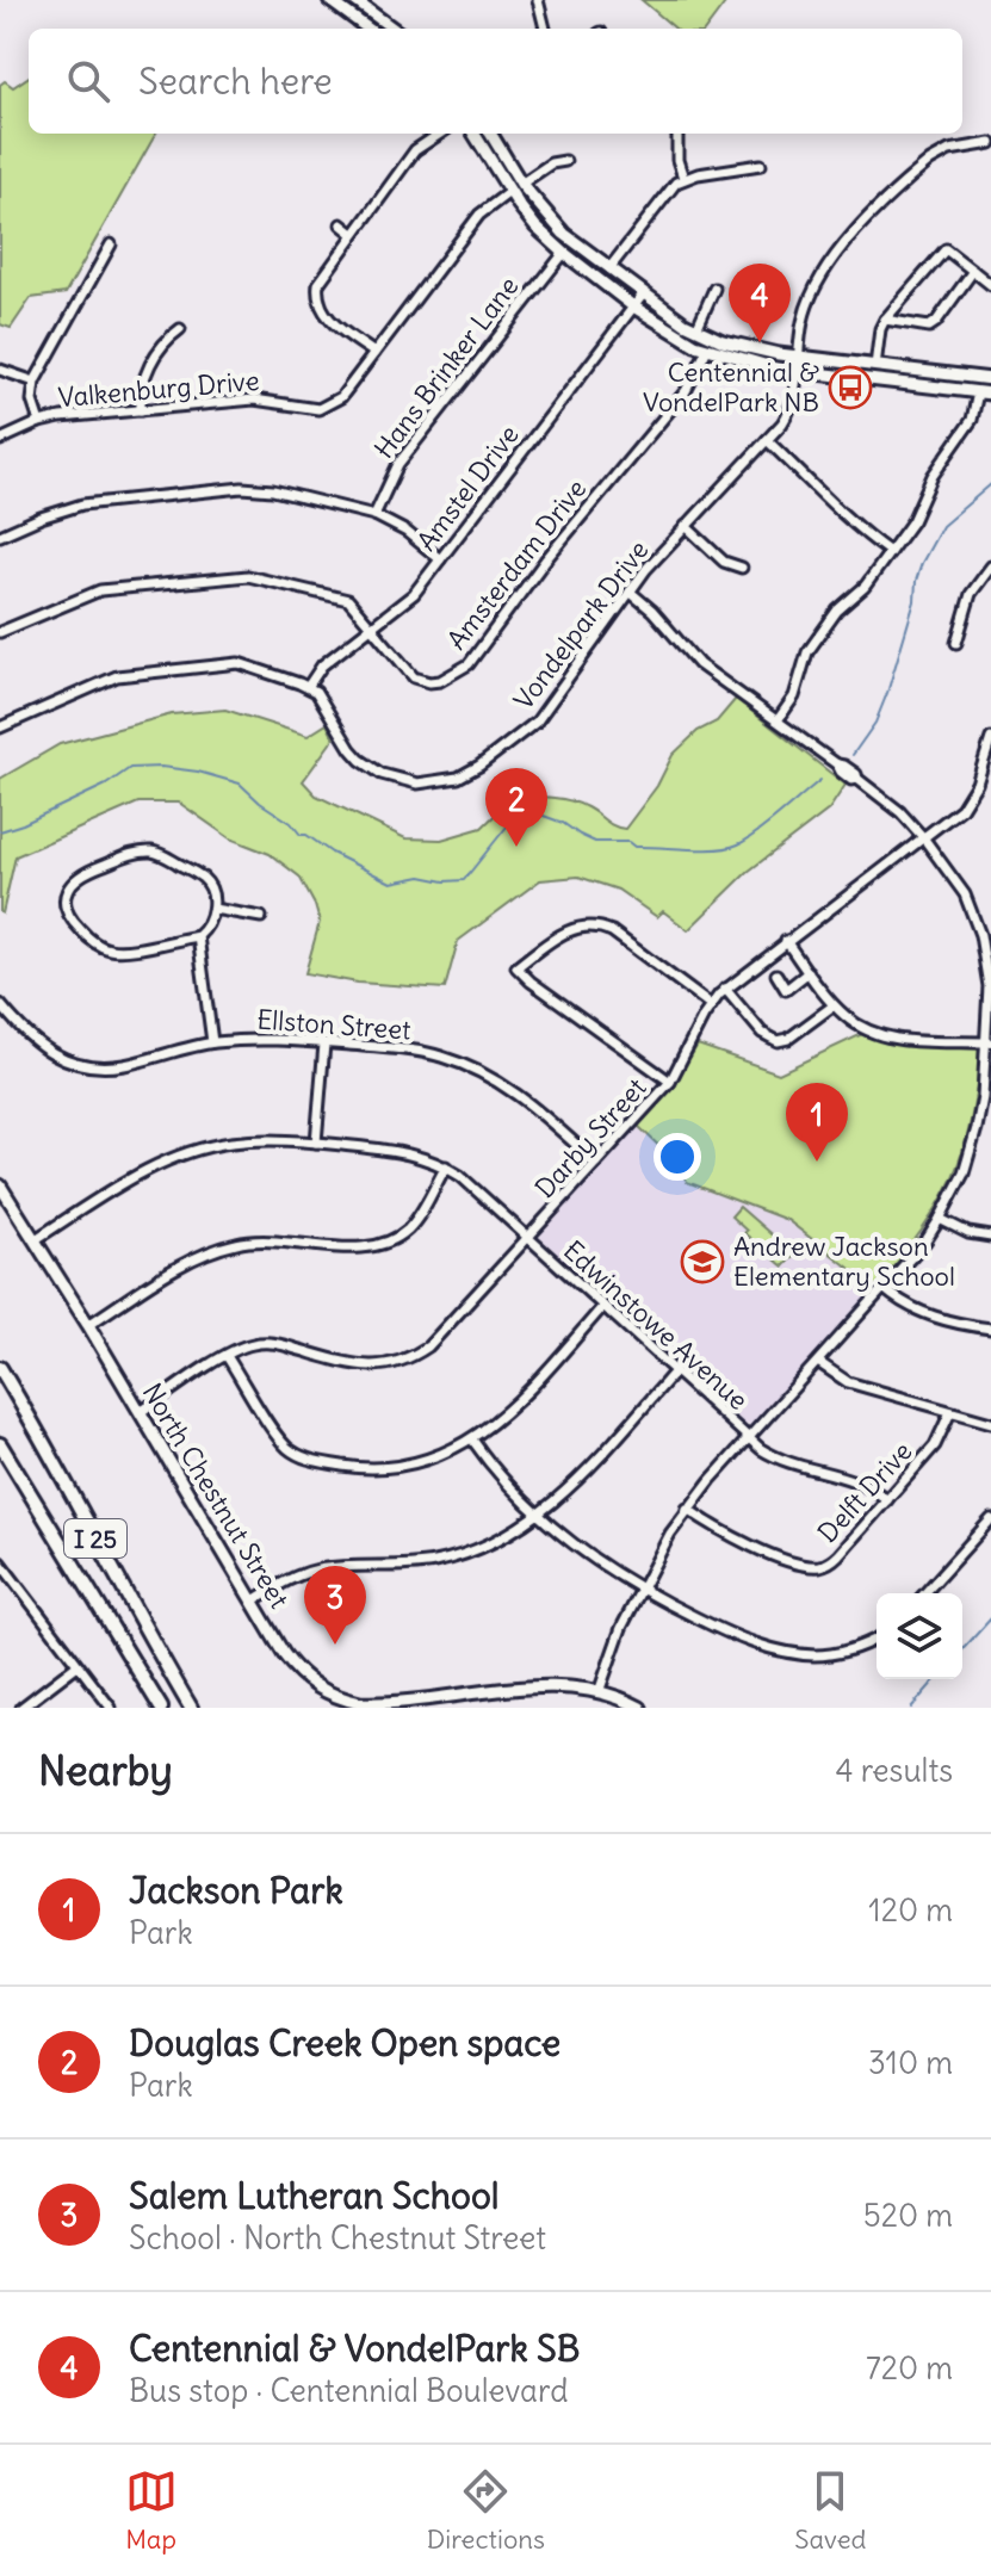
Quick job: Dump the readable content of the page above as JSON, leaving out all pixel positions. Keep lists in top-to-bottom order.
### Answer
{
  "streets": {
    "highway": ["I 25"],
    "main road": ["North Chestnut Street"],
    "street": [
      "Hans Brinker Lane",
      "Valkenburg Drive",
      "Amstel Drive",
      "Amsterdam Drive",
      "Vondelpark Drive",
      "Ellston Street",
      "Darby Street",
      "Edwinstowe Avenue",
      "Delft Drive"
    ]
  },
  "crossings": [
    ["Amstel Drive", "Amsterdam Drive"],
    ["Amstel Drive", "Vondelpark Drive"],
    ["Ellston Street", "Darby Street"],
    ["Darby Street", "Edwinstowe Avenue"],
    ["Darby Street", "North Chestnut Street"],
    ["Edwinstowe Avenue", "Delft Drive"],
    ["Edwinstowe Avenue", "North Chestnut Street"]
  ],
  "places": {
    "bus stop": ["Centennial & VondelPark NB"],
    "school or university": ["Andrew Jackson Elementary School"]
  },
  "page": {
    "search": "Search here",
    "pins": [
      "4",
      "2",
      "1",
      "3"
    ],
    "heading": ["Nearby", "4 results"],
    "list": [
      {
        "mark": "1",
        "name": "Jackson Park",
        "note": "Park",
        "value": "120 m"
      },
      {
        "mark": "2",
        "name": "Douglas Creek Open space",
        "note": "Park",
        "value": "310 m"
      },
      {
        "mark": "3",
        "name": "Salem Lutheran School",
        "note": "School · North Chestnut Street",
        "value": "520 m"
      },
      {
        "mark": "4",
        "name": "Centennial & VondelPark SB",
        "note": "Bus stop · Centennial Boulevard",
        "value": "720 m"
      }
    ],
    "nav": ["Map", "Directions", "Saved"]
  }
}
